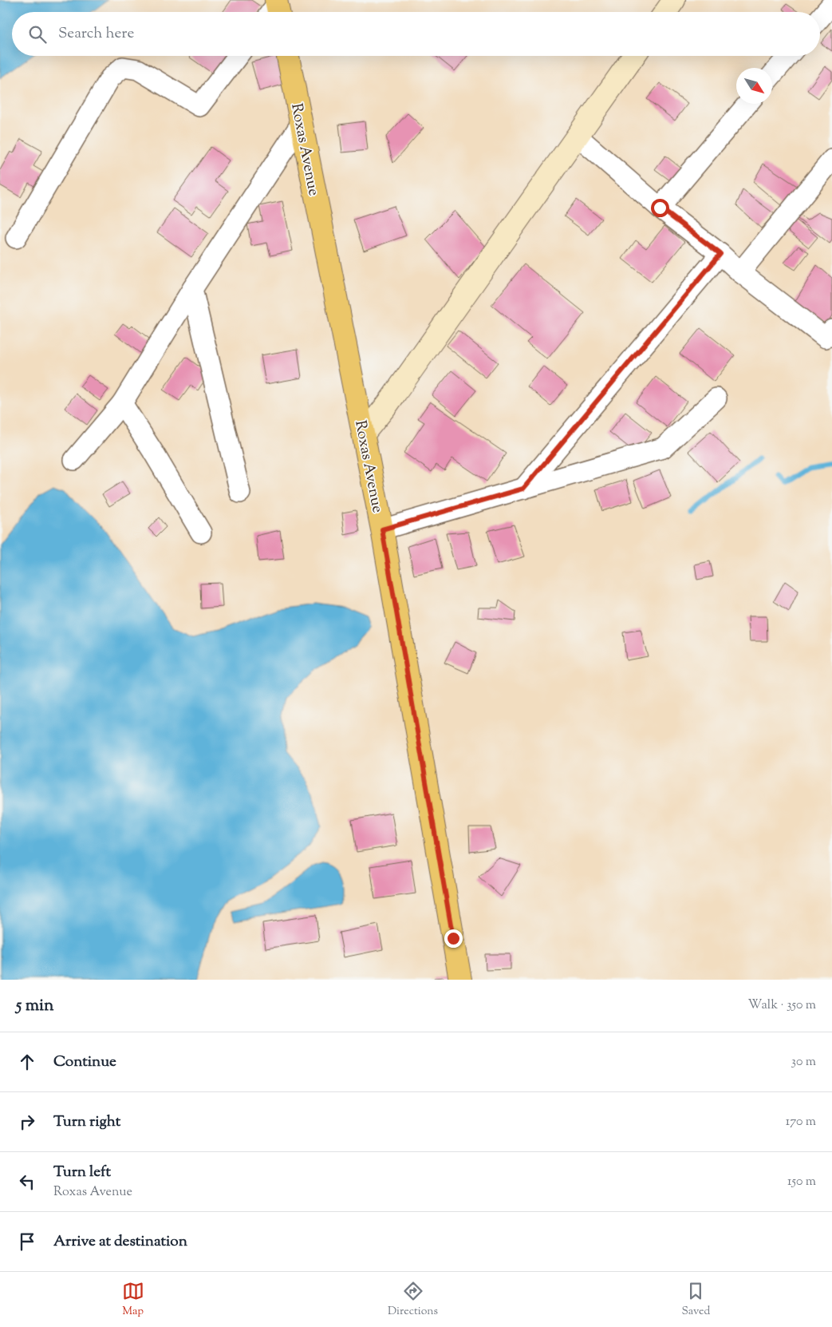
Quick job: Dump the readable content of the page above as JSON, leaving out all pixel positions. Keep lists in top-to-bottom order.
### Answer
{
  "streets": {
    "main road": ["Roxas Avenue"]
  },
  "north": "bottom right",
  "page": {
    "search": "Search here",
    "heading": ["5 min", "Walk · 350 m"],
    "list": [
      ["Continue", "30 m"],
      ["Turn right", "170 m"],
      ["Turn left", "Roxas Avenue", "150 m"],
      "Arrive at destination"
    ],
    "nav": ["Map", "Directions", "Saved"]
  }
}
